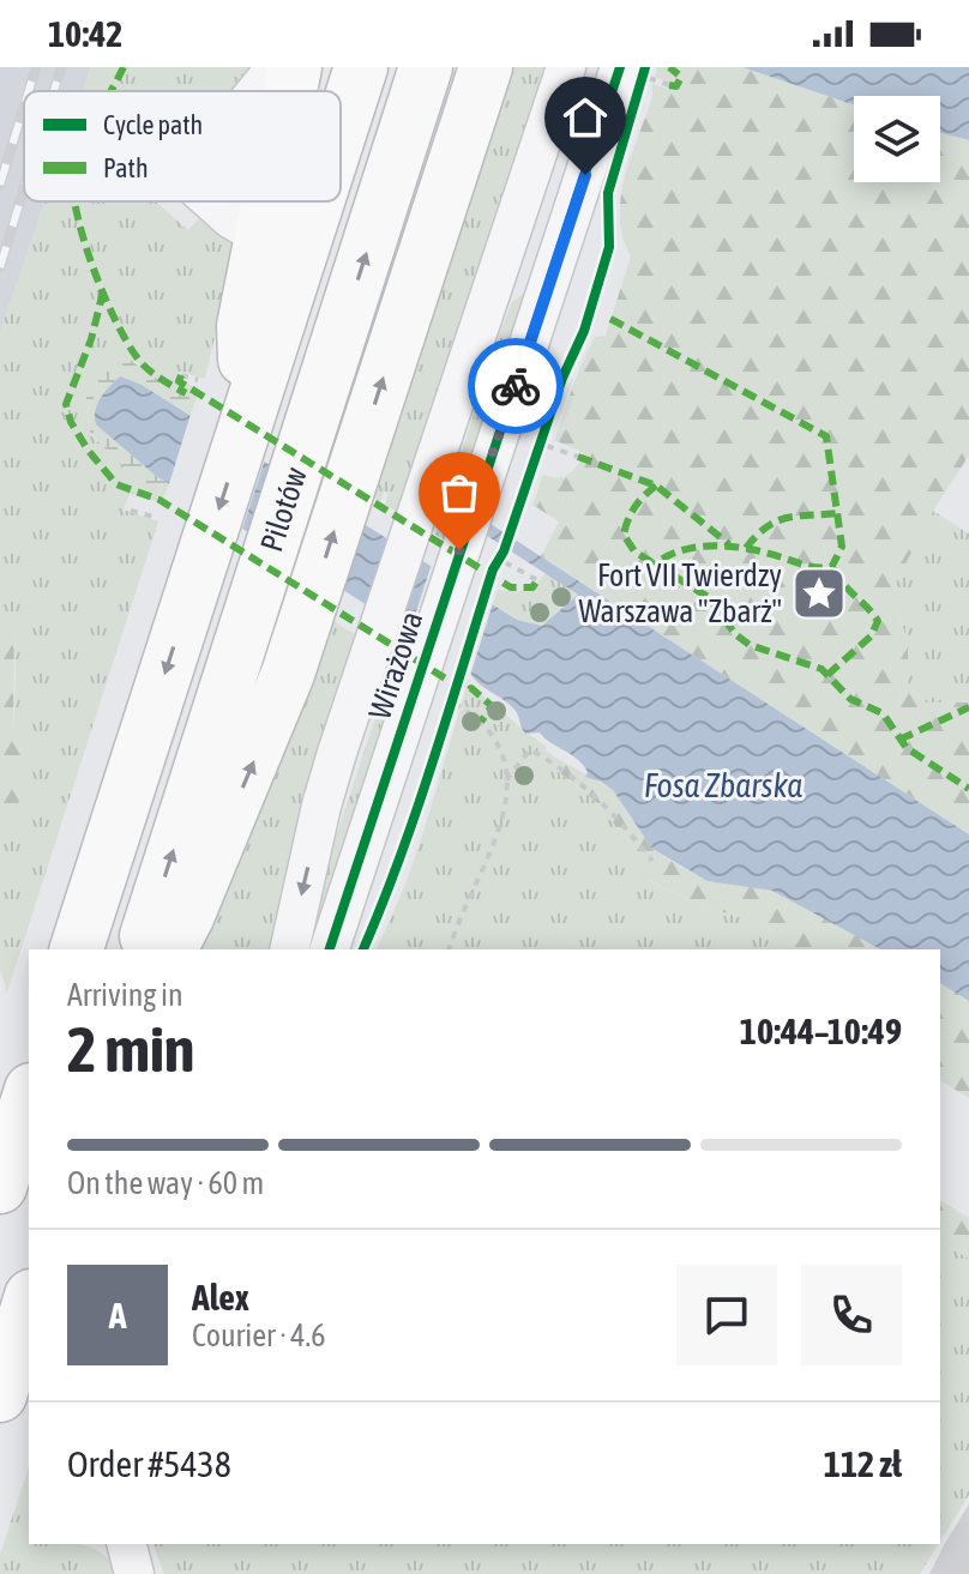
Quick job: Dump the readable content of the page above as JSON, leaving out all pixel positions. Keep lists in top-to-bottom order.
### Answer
{
  "streets": {
    "highway": ["Pilotów"],
    "street": ["Wirażowa"]
  },
  "water": ["Fosa Zbarska"],
  "places": {
    "place": ["Fort VII Twierdzy Warszawa \"Zbarż\""]
  },
  "legend": ["Cycle path", "Path"],
  "page": {
    "status": "10:42",
    "heading": ["2 min", "Arriving in", "10:44–10:49"],
    "panel": [
      "Alex",
      "Courier · 4.6",
      "Order #5438",
      "112 zł"
    ],
    "bar": "On the way · 60 m",
    "round": "A"
  }
}
